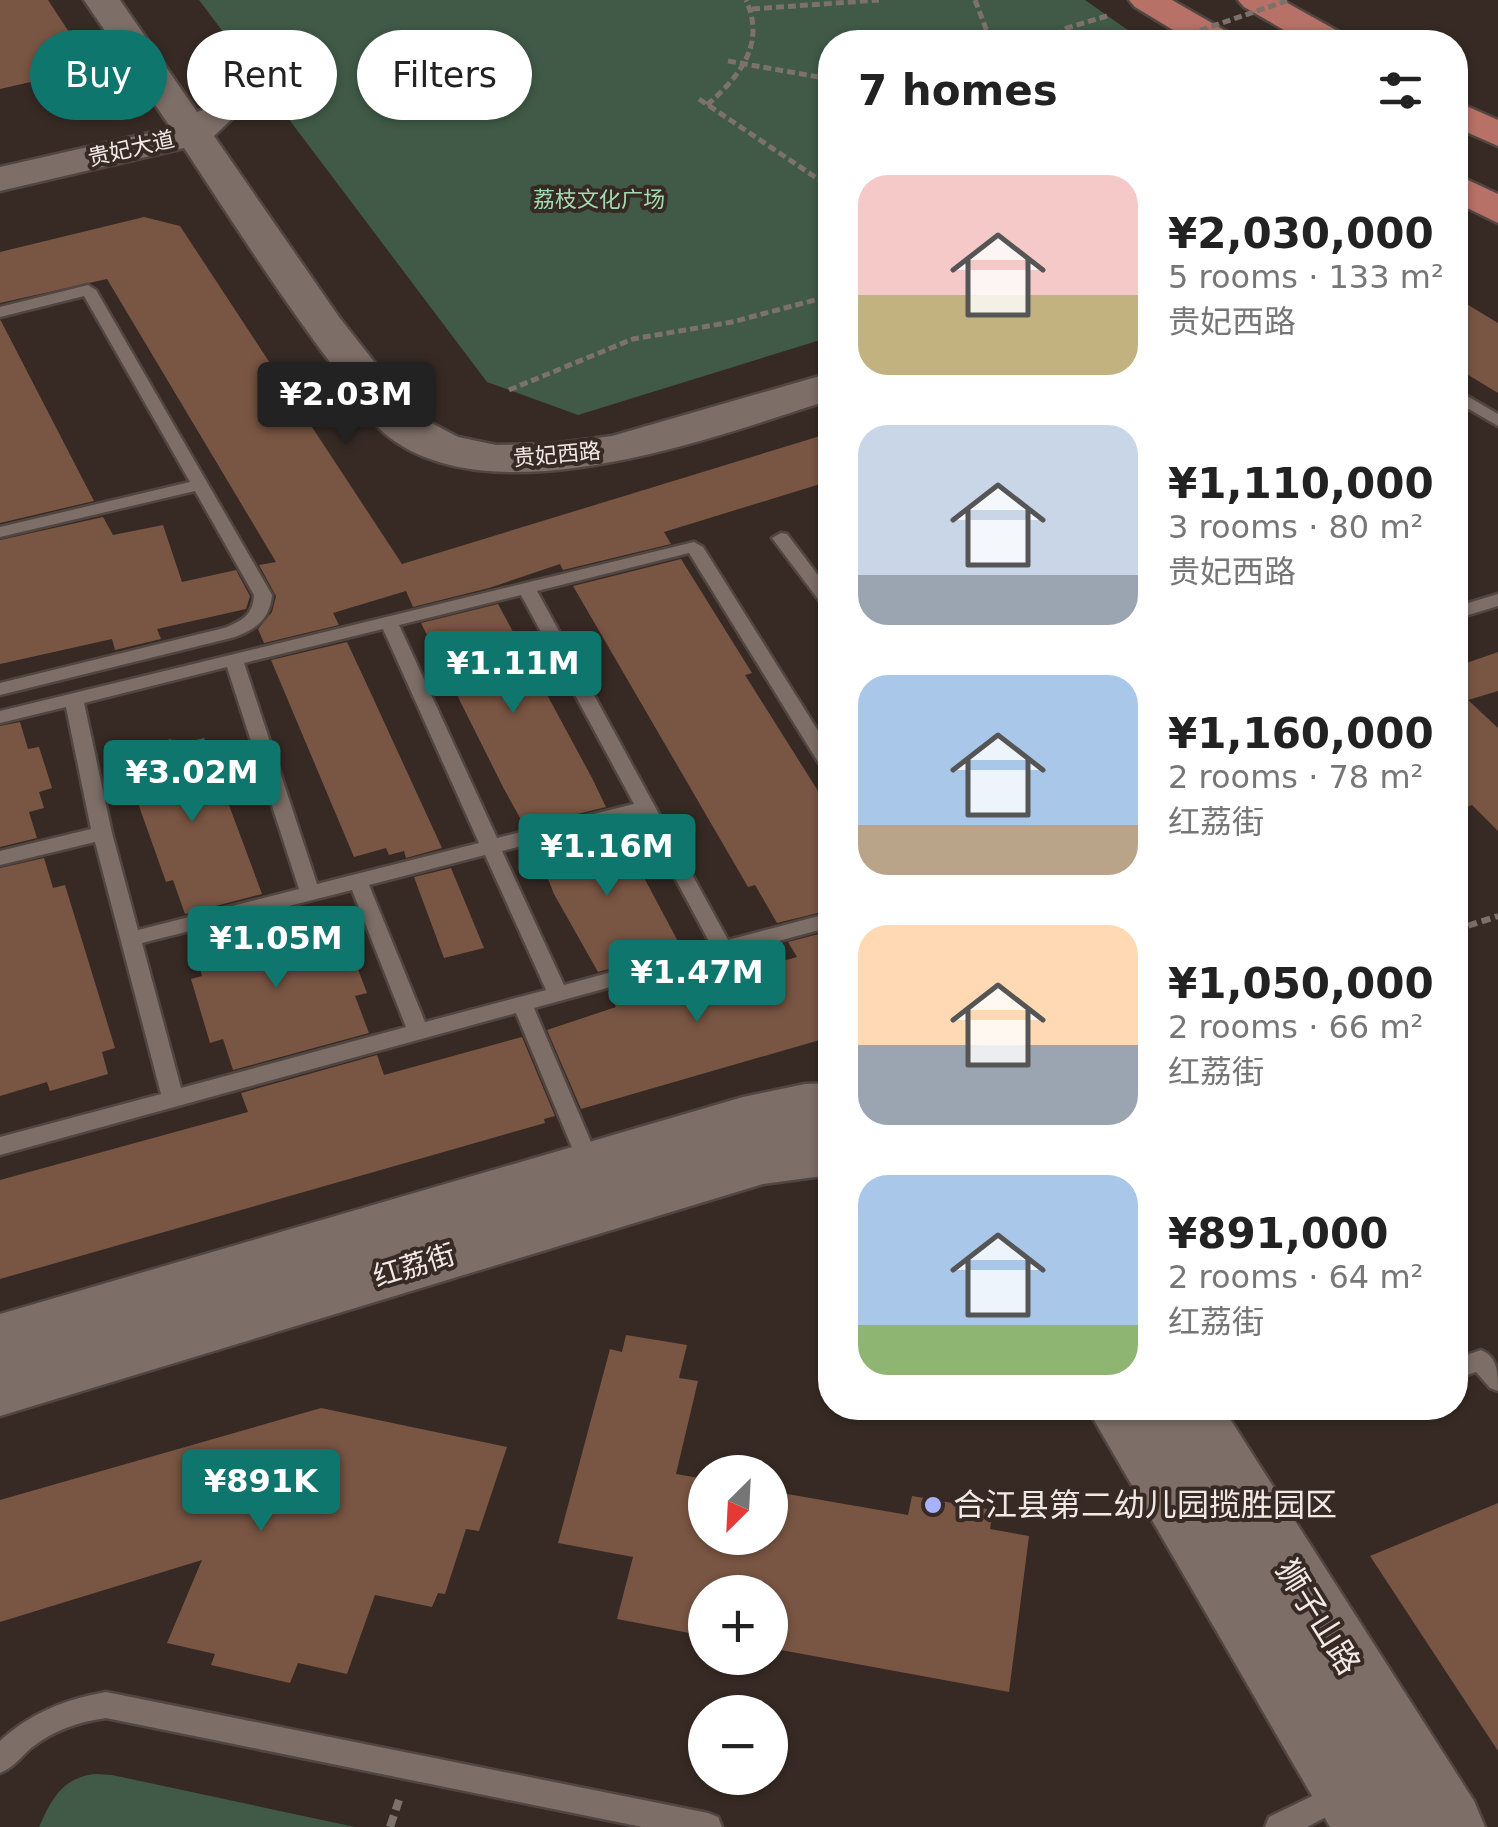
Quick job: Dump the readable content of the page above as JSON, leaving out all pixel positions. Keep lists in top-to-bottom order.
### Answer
{
  "streets": {
    "main road": [
      "贵妃大道",
      "贵妃西路",
      "红荔街",
      "狮子山路"
    ]
  },
  "crossings": [
    ["贵妃大道", "贵妃西路"]
  ],
  "parks": ["荔枝文化广场"],
  "places": ["合江县第二幼儿园揽胜园区"],
  "north": "bottom left",
  "page": {
    "chip": ["Buy", "Rent", "Filters"],
    "heading": "7 homes",
    "list": [
      {
        "name": "¥2,030,000",
        "note": "5 rooms · 133 m² · 贵妃西路"
      },
      {
        "name": "¥1,110,000",
        "note": "3 rooms · 80 m² · 贵妃西路"
      },
      {
        "name": "¥1,160,000",
        "note": "2 rooms · 78 m² · 红荔街"
      },
      {
        "name": "¥1,050,000",
        "note": "2 rooms · 66 m² · 红荔街"
      },
      {
        "name": "¥891,000",
        "note": "2 rooms · 64 m² · 红荔街"
      }
    ],
    "price": [
      "¥2.03M",
      "¥1.11M",
      "¥3.02M",
      "¥1.16M",
      "¥1.05M",
      "¥1.47M",
      "¥891K"
    ],
    "map_buttons": ["+", "−"]
  }
}
